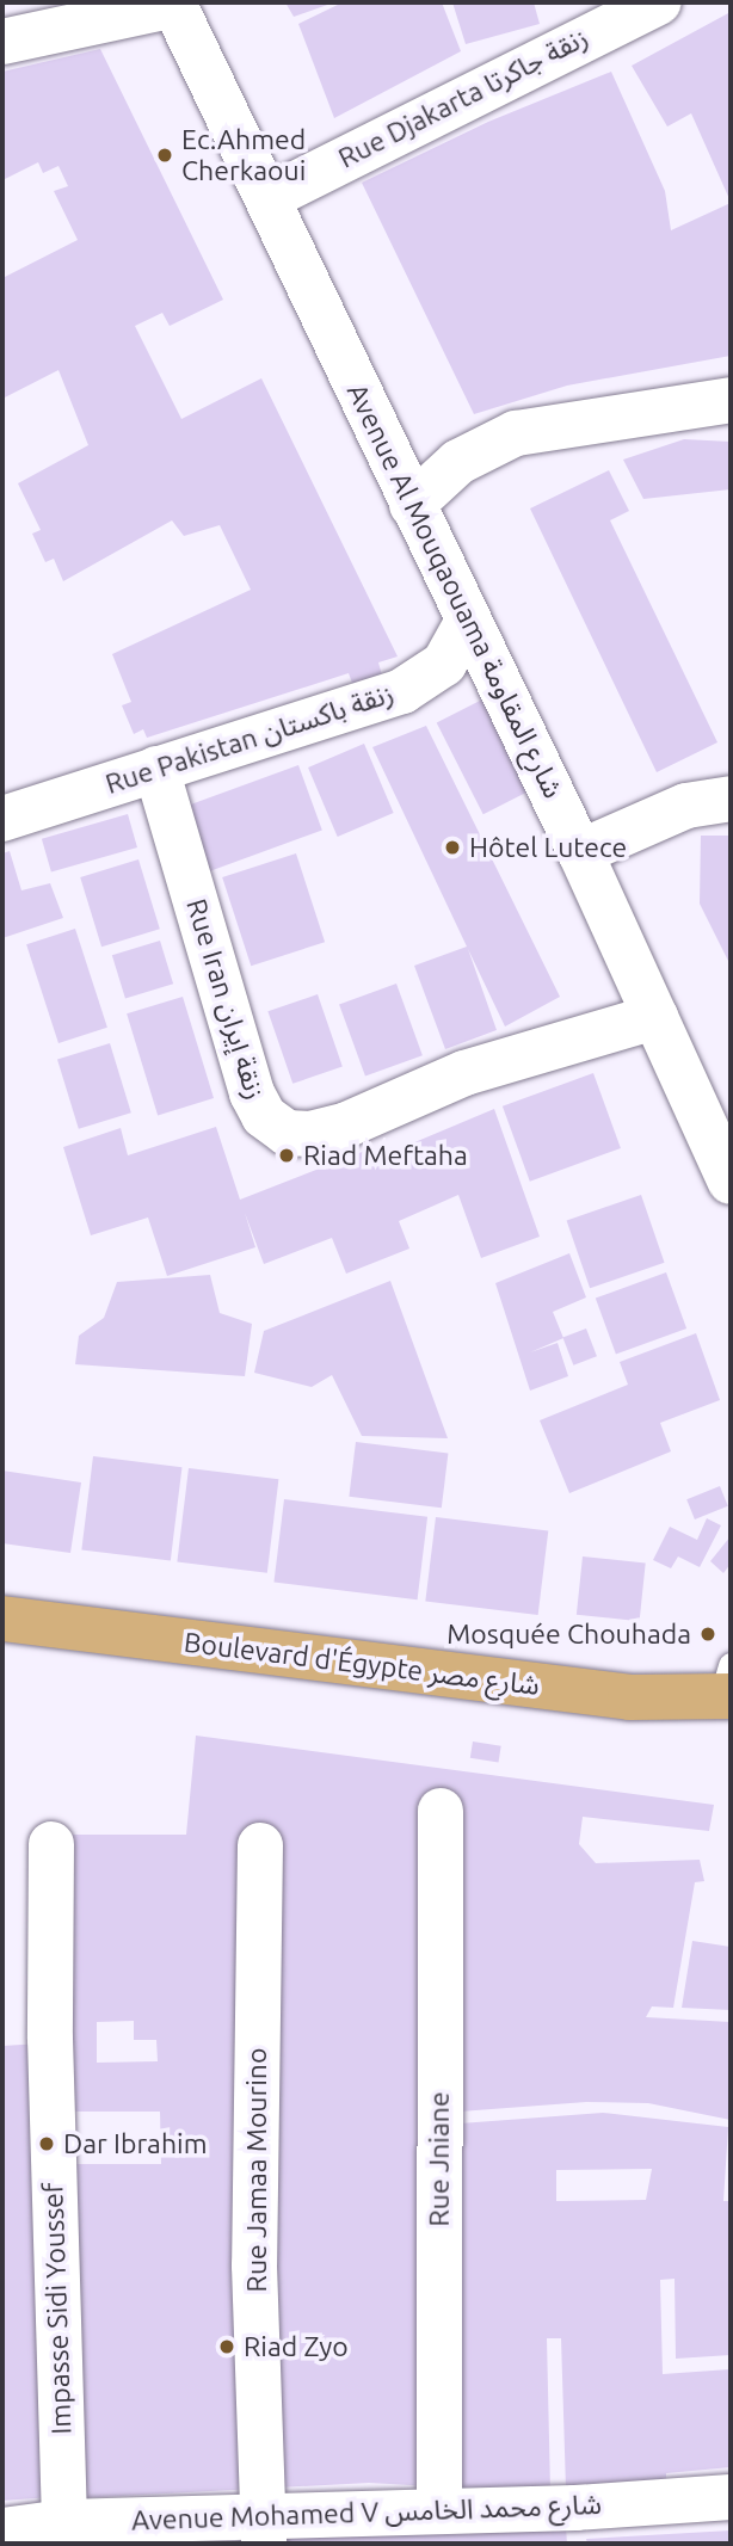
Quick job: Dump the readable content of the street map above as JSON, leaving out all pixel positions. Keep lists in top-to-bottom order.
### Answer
{
  "streets": {
    "main road": ["Boulevard d'Égypte شارع مصر"],
    "street": [
      "Rue Djakarta زنقة جاكرتا",
      "Avenue Al Mouqaouama شارع المقاومة",
      "Rue Pakistan زنقة باكستان",
      "Rue Iran زنقة إيران",
      "Rue Jniane",
      "Rue Jamaa Mourino",
      "Impasse Sidi Youssef",
      "Avenue Mohamed V شارع محمد الخامس"
    ]
  },
  "crossings": [
    ["Rue Djakarta زنقة جاكرتا", "Avenue Al Mouqaouama شارع المقاومة"],
    ["Avenue Al Mouqaouama شارع المقاومة", "Rue Pakistan زنقة باكستان"],
    ["Avenue Al Mouqaouama شارع المقاومة", "Rue Iran زنقة إيران"],
    ["Rue Pakistan زنقة باكستان", "Rue Iran زنقة إيران"],
    ["Rue Jniane", "Avenue Mohamed V شارع محمد الخامس"],
    ["Rue Jamaa Mourino", "Avenue Mohamed V شارع محمد الخامس"],
    ["Impasse Sidi Youssef", "Avenue Mohamed V شارع محمد الخامس"]
  ],
  "places": [
    "Ec.Ahmed Cherkaoui",
    "Hôtel Lutece",
    "Riad Meftaha",
    "Mosquée Chouhada",
    "Dar Ibrahim",
    "Riad Zyo"
  ]
}
